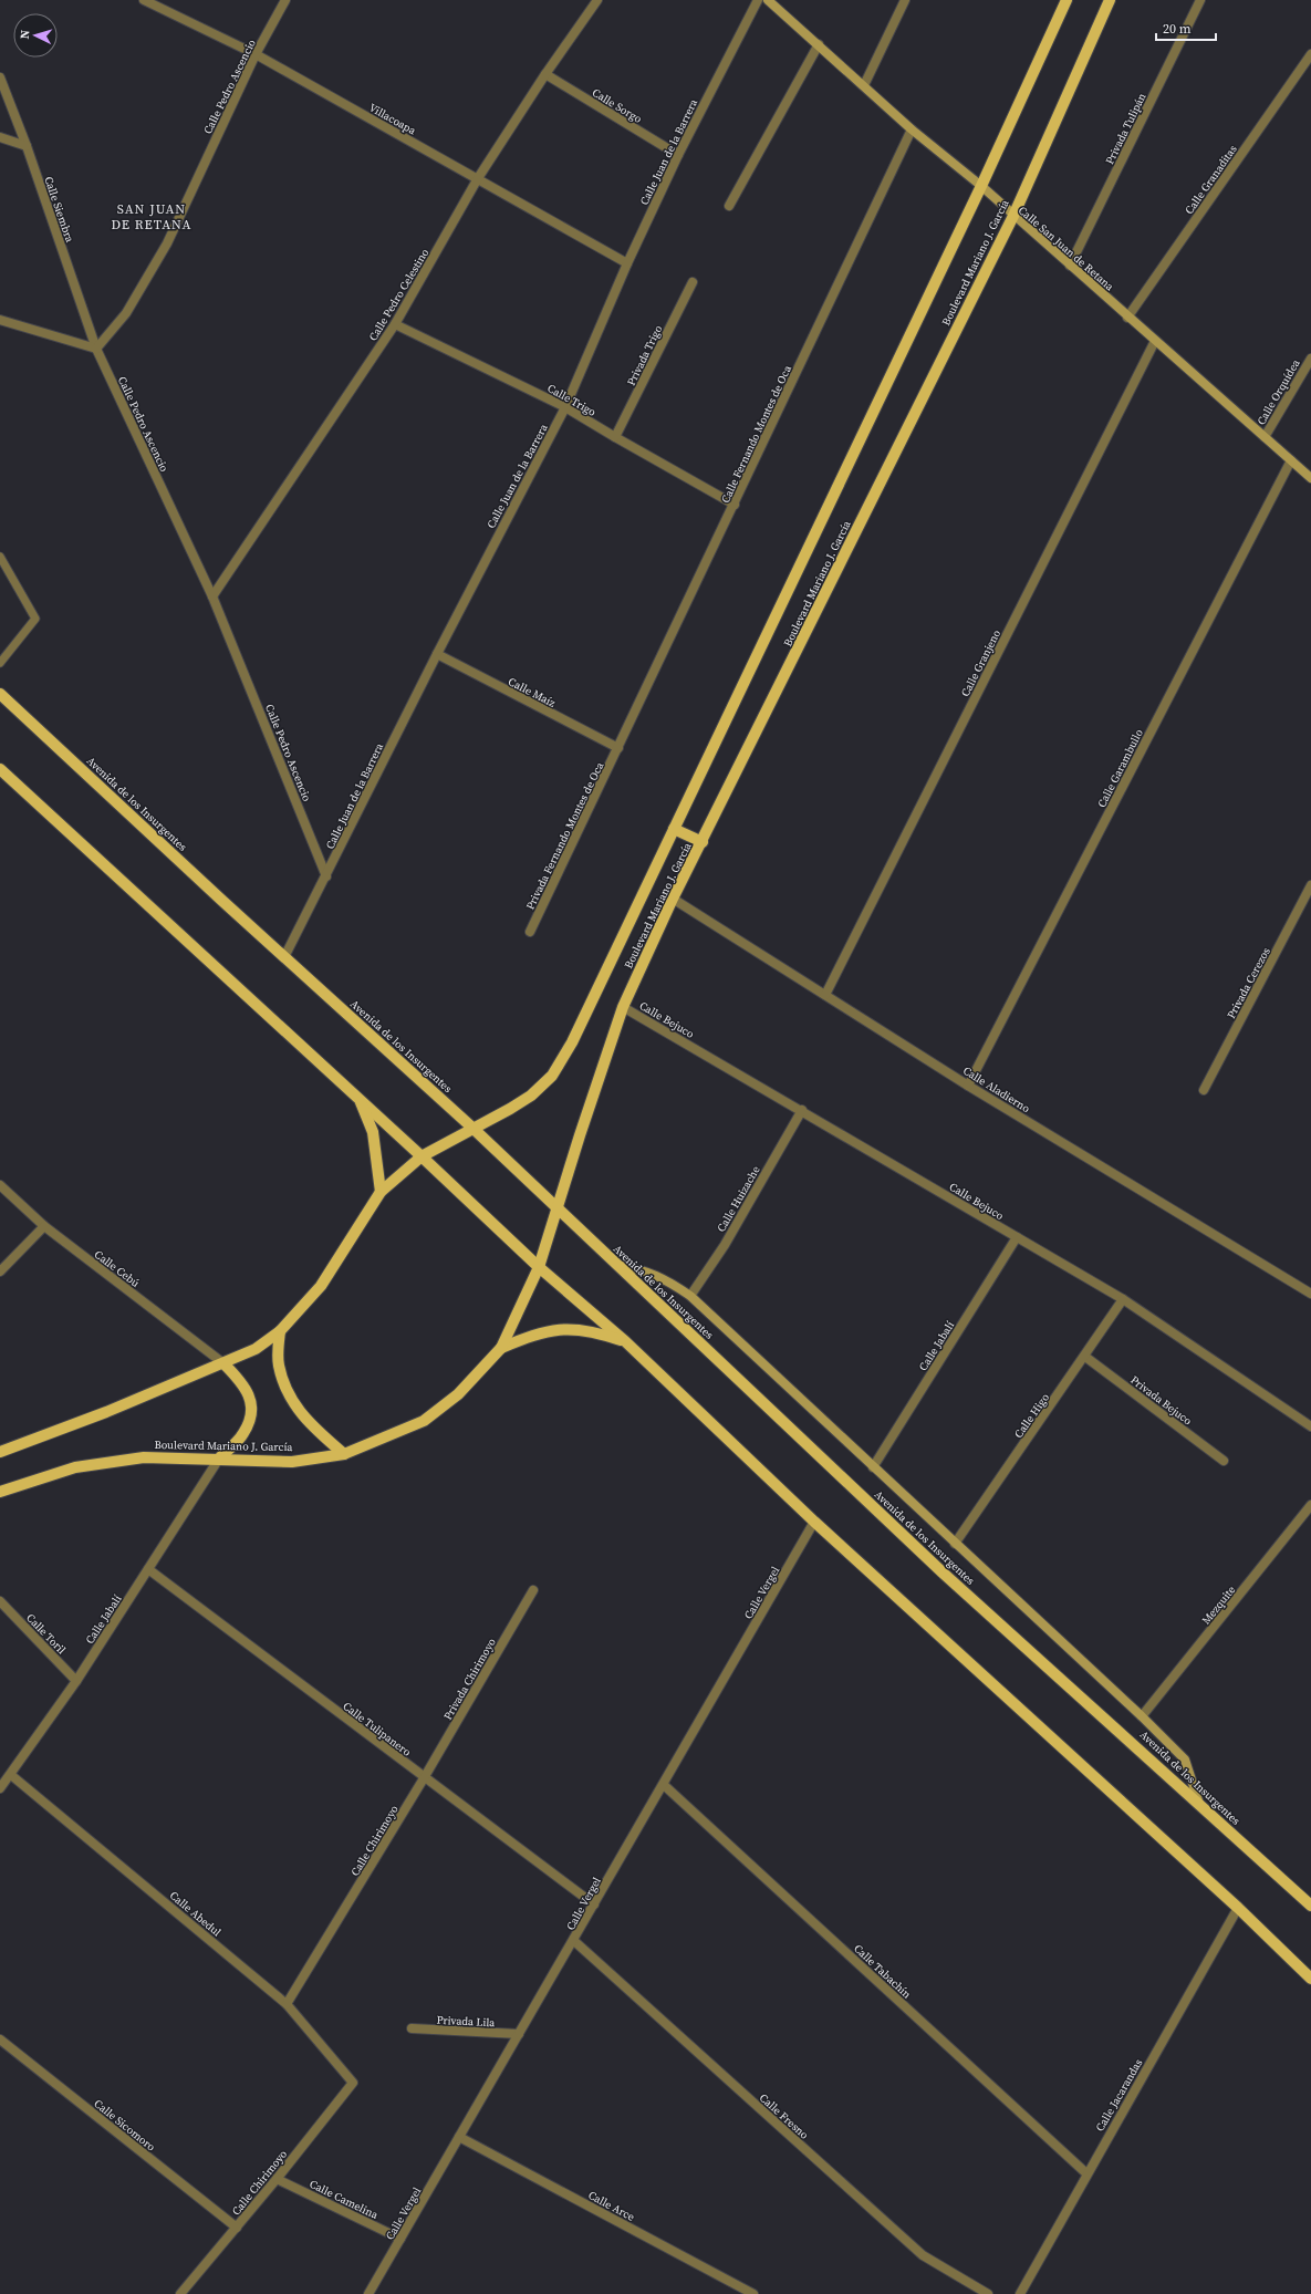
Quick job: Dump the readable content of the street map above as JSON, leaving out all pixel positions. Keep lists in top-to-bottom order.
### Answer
{
  "streets": {
    "main road": ["Boulevard Mariano J. García", "Avenida de los Insurgentes"],
    "street": [
      "Calle Pedro Ascencio",
      "Calle Sorgo",
      "Villacoapa",
      "Privada Tulipán",
      "Calle Juan de la Barrera",
      "Calle Granaditas",
      "Calle Siembra",
      "Calle San Juan de Retana",
      "Calle Pedro Celestino",
      "Privada Trigo",
      "Calle Orquídea",
      "Calle Trigo",
      "Calle Fernando Montes de Oca",
      "Calle Granjeno",
      "Calle Maíz",
      "Calle Garambullo",
      "Privada Fernando Montes de Oca",
      "Privada Cerezos",
      "Calle Bejuco",
      "Calle Aladierno",
      "Calle Huizache",
      "Calle Cebú",
      "Calle Jabalí",
      "Privada Bejuco",
      "Calle Higo",
      "Calle Vergel",
      "Mezquite",
      "Calle Toril",
      "Privada Chirimoyo",
      "Calle Tulipanero",
      "Calle Chirimoyo",
      "Calle Abedul",
      "Calle Tabachín",
      "Privada Lila",
      "Calle Jacarandas",
      "Calle Fresno",
      "Calle Sicomoro",
      "Calle Camelina",
      "Calle Arce"
    ]
  },
  "crossings": [
    ["Calle Pedro Ascencio", "Villacoapa"],
    ["Calle Pedro Ascencio", "Calle Juan de la Barrera"],
    ["Calle Pedro Ascencio", "Calle Siembra"],
    ["Calle Pedro Ascencio", "Calle Pedro Celestino"],
    ["Calle Sorgo", "Calle Juan de la Barrera"],
    ["Calle Sorgo", "Calle Pedro Celestino"],
    ["Villacoapa", "Calle Juan de la Barrera"],
    ["Villacoapa", "Calle Pedro Celestino"],
    ["Privada Tulipán", "Calle San Juan de Retana"],
    ["Calle Juan de la Barrera", "Calle Trigo"],
    ["Calle Juan de la Barrera", "Calle Maíz"],
    ["Calle Juan de la Barrera", "Avenida de los Insurgentes"],
    ["Calle Granaditas", "Calle San Juan de Retana"],
    ["Calle San Juan de Retana", "Boulevard Mariano J. García"],
    ["Calle San Juan de Retana", "Calle Orquídea"],
    ["Calle San Juan de Retana", "Calle Fernando Montes de Oca"],
    ["Calle San Juan de Retana", "Calle Granjeno"],
    ["Calle San Juan de Retana", "Calle Garambullo"],
    ["Boulevard Mariano J. García", "Avenida de los Insurgentes"],
    ["Boulevard Mariano J. García", "Calle Bejuco"],
    ["Boulevard Mariano J. García", "Calle Aladierno"],
    ["Boulevard Mariano J. García", "Calle Cebú"],
    ["Boulevard Mariano J. García", "Calle Jabalí"],
    ["Calle Pedro Celestino", "Calle Trigo"],
    ["Privada Trigo", "Calle Trigo"],
    ["Calle Trigo", "Calle Fernando Montes de Oca"],
    ["Calle Fernando Montes de Oca", "Calle Maíz"],
    ["Calle Fernando Montes de Oca", "Privada Fernando Montes de Oca"],
    ["Calle Granjeno", "Calle Aladierno"],
    ["Calle Maíz", "Privada Fernando Montes de Oca"],
    ["Calle Garambullo", "Calle Aladierno"],
    ["Calle Bejuco", "Calle Huizache"],
    ["Calle Bejuco", "Calle Jabalí"],
    ["Calle Bejuco", "Calle Higo"],
    ["Calle Jabalí", "Calle Toril"],
    ["Calle Jabalí", "Calle Tulipanero"],
    ["Calle Jabalí", "Calle Abedul"],
    ["Privada Bejuco", "Calle Higo"],
    ["Calle Vergel", "Calle Tulipanero"],
    ["Calle Vergel", "Calle Tabachín"],
    ["Calle Vergel", "Privada Lila"],
    ["Calle Vergel", "Calle Fresno"],
    ["Calle Vergel", "Calle Camelina"],
    ["Calle Vergel", "Calle Arce"],
    ["Privada Chirimoyo", "Calle Tulipanero"],
    ["Privada Chirimoyo", "Calle Chirimoyo"],
    ["Calle Tulipanero", "Calle Chirimoyo"],
    ["Calle Chirimoyo", "Calle Abedul"],
    ["Calle Chirimoyo", "Calle Sicomoro"],
    ["Calle Chirimoyo", "Calle Camelina"],
    ["Calle Tabachín", "Calle Jacarandas"]
  ],
  "districts": ["SAN JUAN DE RETANA"],
  "scale_bar": "20 m",
  "north": "left"
}
